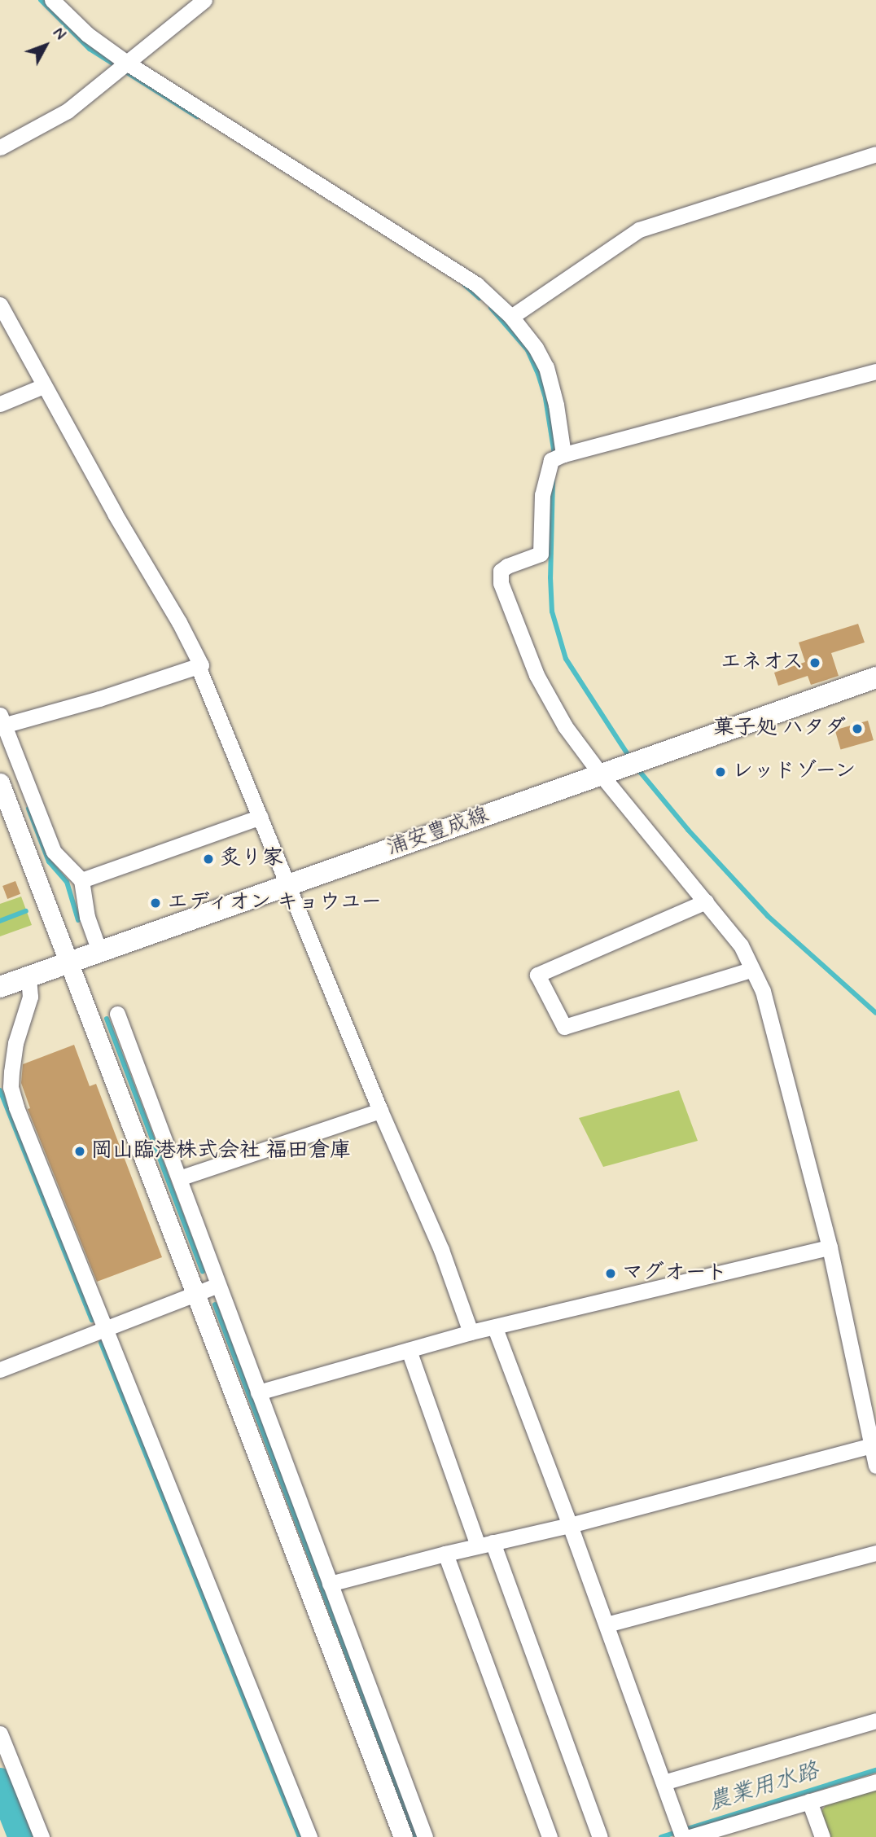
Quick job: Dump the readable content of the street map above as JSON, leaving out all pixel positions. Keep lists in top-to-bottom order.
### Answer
{
  "streets": {
    "main road": ["浦安豊成線"]
  },
  "water": ["農業用水路"],
  "places": [
    "エネオス",
    "菓子処 ハタダ",
    "レッドゾーン",
    "炙り家",
    "エディオン キョウユー",
    "岡山臨港株式会社 福田倉庫",
    "マグオート"
  ],
  "north": "top right"
}
